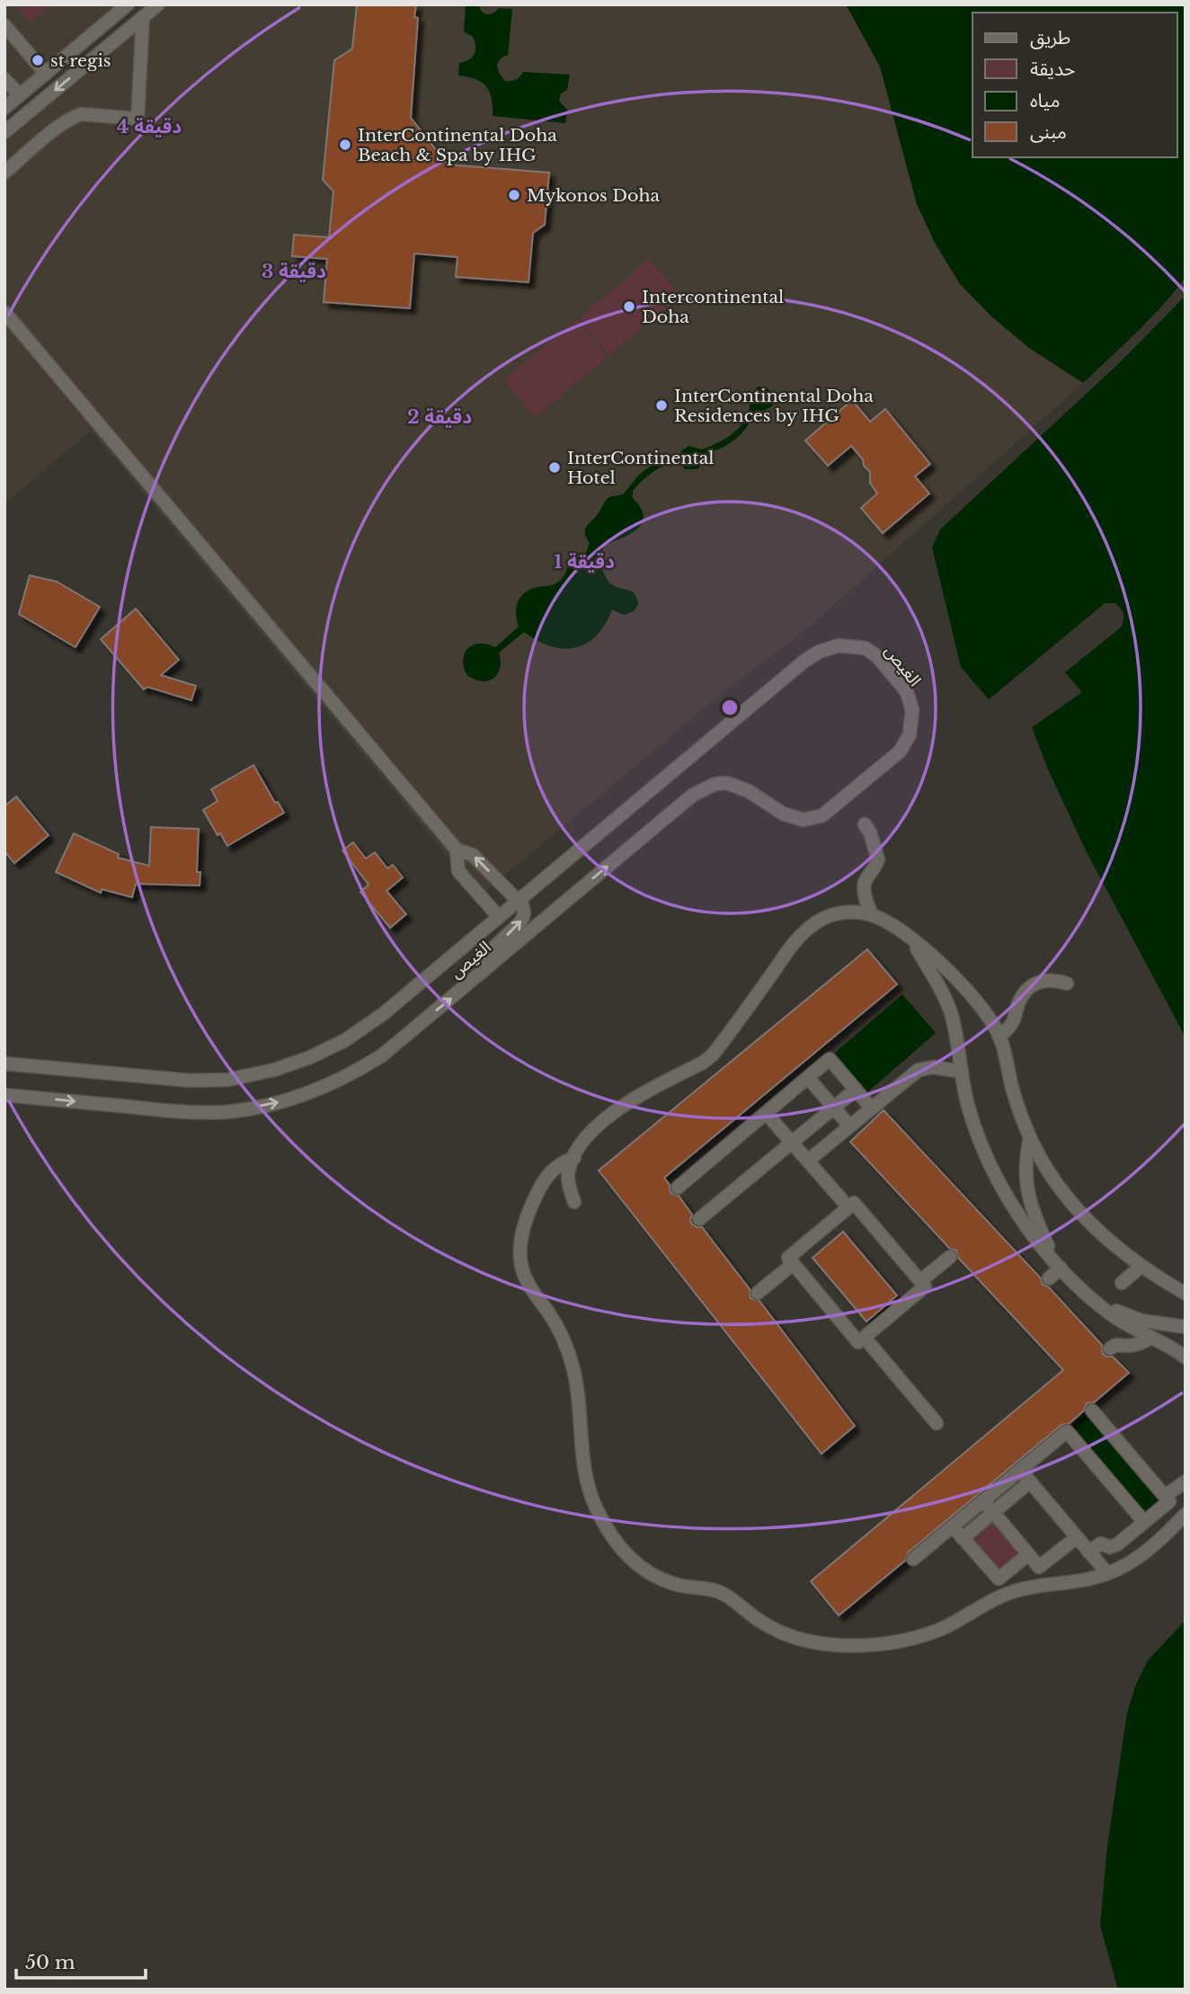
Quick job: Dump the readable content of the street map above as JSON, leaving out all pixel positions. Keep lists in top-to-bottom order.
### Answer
{
  "streets": {
    "street": ["الغيص"]
  },
  "places": [
    "st regis",
    "InterContinental Doha Beach & Spa by IHG",
    "Mykonos Doha",
    "Intercontinental Doha",
    "InterContinental Doha Residences by IHG",
    "InterContinental Hotel"
  ],
  "legend": [
    "طريق",
    "حديقة",
    "مياه",
    "مبنى"
  ],
  "scale_bar": "50 m",
  "rings": [
    "4 دقيقة",
    "3 دقيقة",
    "2 دقيقة",
    "1 دقيقة"
  ]
}
